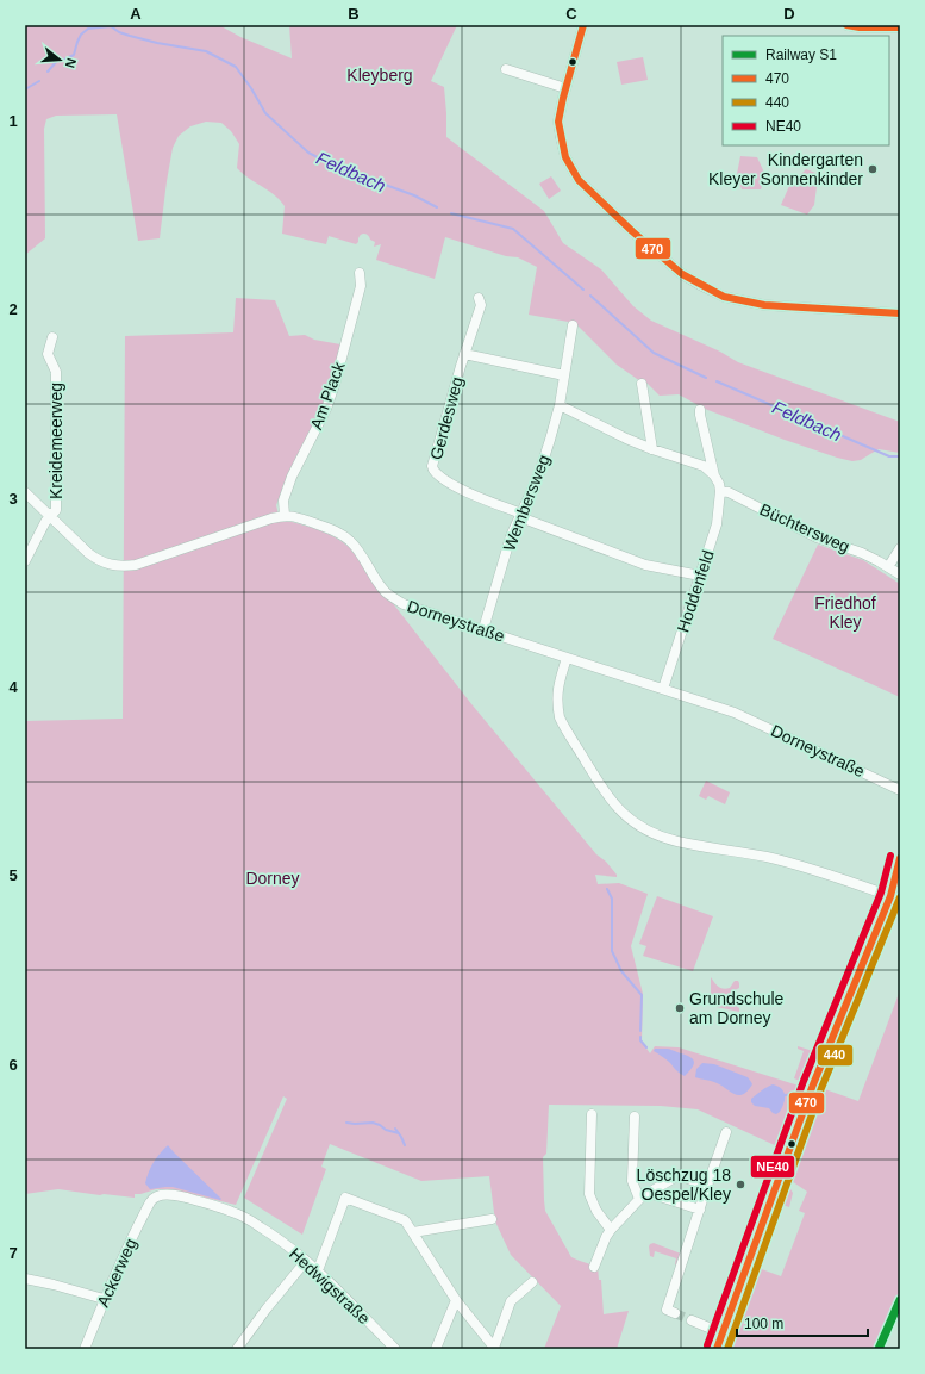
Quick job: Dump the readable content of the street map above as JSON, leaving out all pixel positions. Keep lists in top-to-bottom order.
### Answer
{
  "streets": {
    "street": [
      "Am Plack",
      "Gerdesweg",
      "Kreidemeerweg",
      "Wembersweg",
      "Büchtersweg",
      "Hoddenfeld",
      "Dorneystraße",
      "Ackerweg",
      "Hedwigstraße"
    ]
  },
  "crossings": [
    ["Am Plack", "Dorneystraße"],
    ["Gerdesweg", "Wembersweg"],
    ["Gerdesweg", "Hoddenfeld"],
    ["Kreidemeerweg", "Dorneystraße"],
    ["Wembersweg", "Dorneystraße"],
    ["Büchtersweg", "Hoddenfeld"],
    ["Hoddenfeld", "Dorneystraße"],
    ["Ackerweg", "Hedwigstraße"]
  ],
  "water": ["Feldbach"],
  "parks": ["Kleyberg", "Friedhof Kley", "Dorney"],
  "places": ["Kindergarten Kleyer Sonnenkinder", "Grundschule am Dorney", "Löschzug 18 Oespel/Kley"],
  "lines": [
    "transit line 470",
    "transit line NE40",
    "transit line 440",
    "rail line S1"
  ],
  "legend": [
    "Railway S1",
    "470",
    "440",
    "NE40"
  ],
  "scale_bar": "100 m",
  "north": "right",
  "grid": {
    "columns": [
      "A",
      "B",
      "C",
      "D"
    ],
    "rows": [
      "1",
      "2",
      "3",
      "4",
      "5",
      "6",
      "7"
    ]
  }
}
